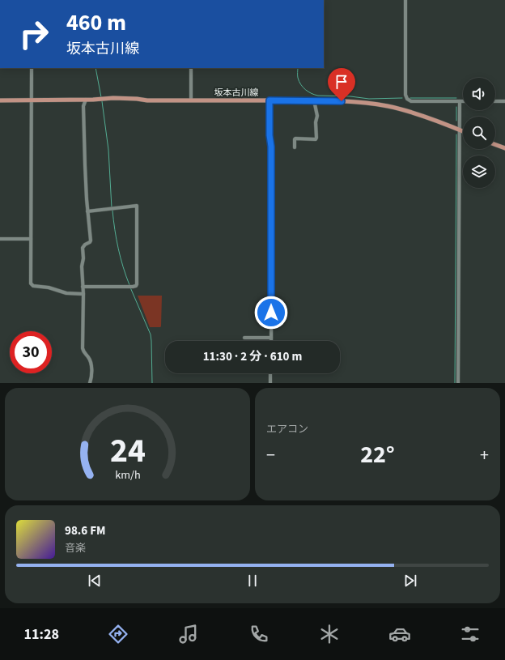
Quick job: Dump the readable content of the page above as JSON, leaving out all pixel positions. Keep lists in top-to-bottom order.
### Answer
{
  "streets": {
    "main road": ["坂本古川線"]
  },
  "page": {
    "turn": ["460 m", "坂本古川線"],
    "limit": "30",
    "trip": "11:30 · 2 分 · 610 m",
    "tile": "エアコン",
    "heat": ["−", "22°", "+"],
    "song": ["98.6 FM", "音楽"],
    "tabs": "11:28",
    "gauge": ["24", "km/h"]
  }
}
